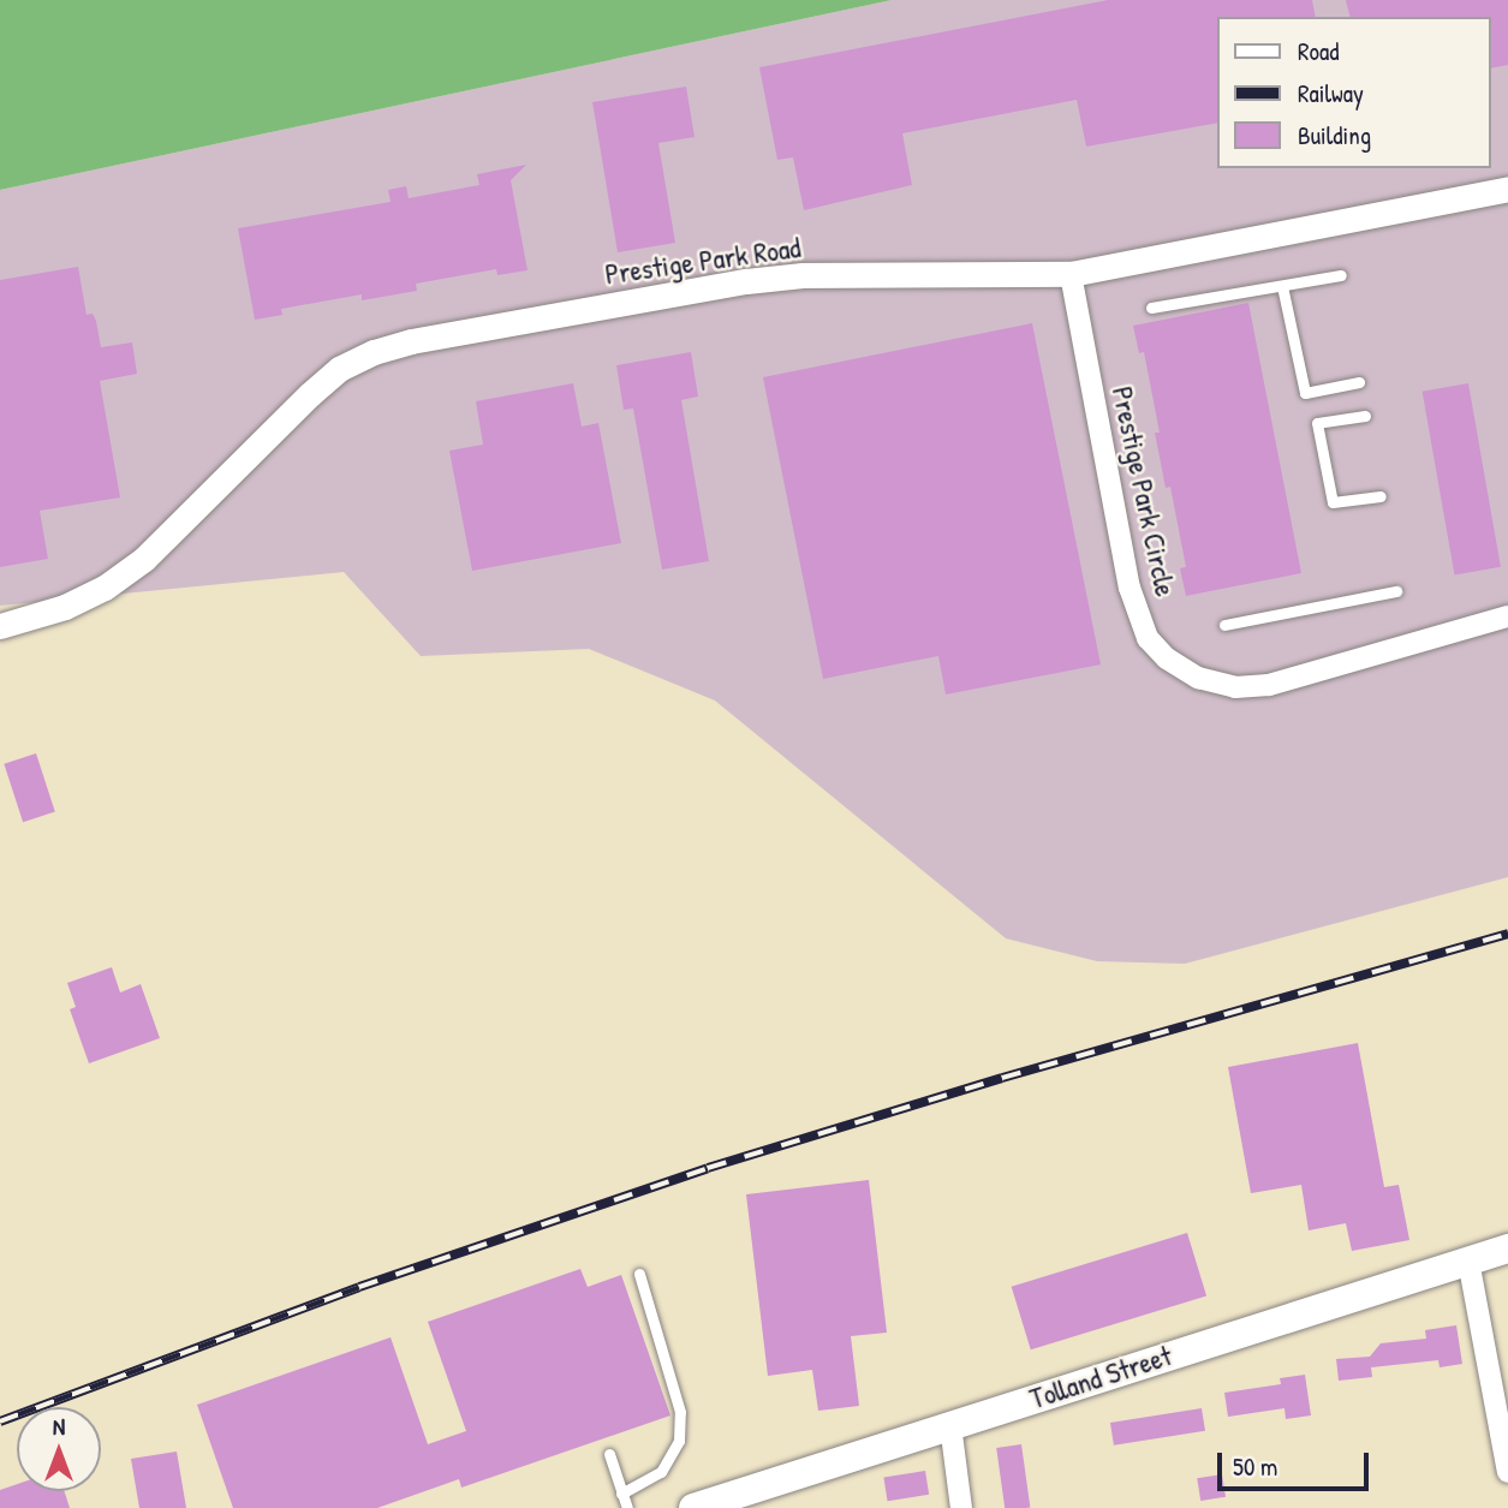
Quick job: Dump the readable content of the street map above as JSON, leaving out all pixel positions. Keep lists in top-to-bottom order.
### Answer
{
  "streets": {
    "main road": ["Tolland Street"],
    "street": ["Prestige Park Road", "Prestige Park Circle"]
  },
  "crossings": [
    ["Prestige Park Road", "Prestige Park Circle"]
  ],
  "legend": ["Road", "Railway", "Building"],
  "scale_bar": "50 m",
  "north": "top"
}
